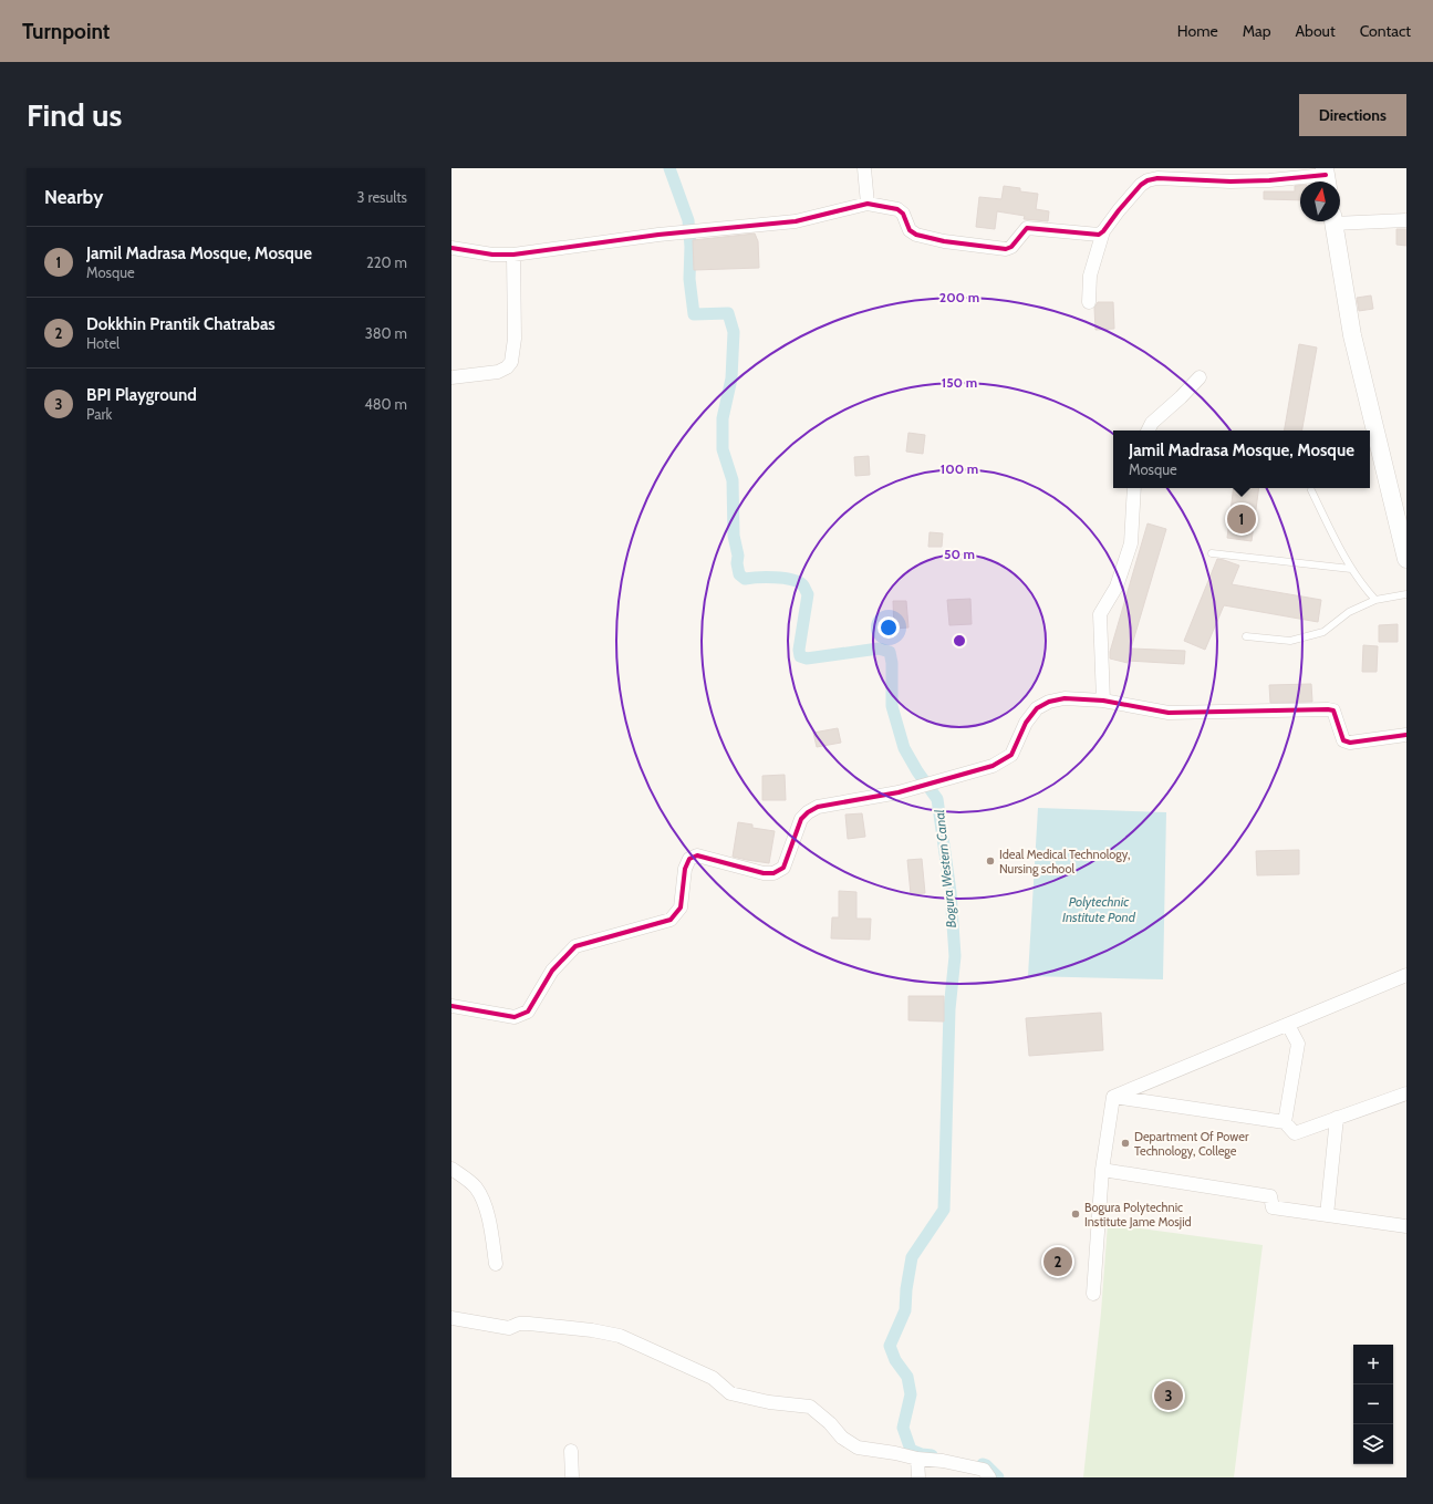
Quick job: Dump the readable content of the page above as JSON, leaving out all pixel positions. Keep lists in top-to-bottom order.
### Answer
{
  "water": ["Bogura Western Canal", "Polytechnic Institute Pond"],
  "places": ["Ideal Medical Technology, Nursing school", "Department Of Power Technology, College", "Bogura Polytechnic Institute Jame Mosjid"],
  "north": "top",
  "page": {
    "header": "Turnpoint",
    "nav": [
      "Home",
      "Map",
      "About",
      "Contact"
    ],
    "buttons": "Directions",
    "title": "Find us",
    "heading": ["Nearby", "3 results"],
    "list": [
      {
        "mark": "1",
        "name": "Jamil Madrasa Mosque, Mosque",
        "note": "Mosque",
        "value": "220 m"
      },
      {
        "mark": "2",
        "name": "Dokkhin Prantik Chatrabas",
        "note": "Hotel",
        "value": "380 m"
      },
      {
        "mark": "3",
        "name": "BPI Playground",
        "note": "Park",
        "value": "480 m"
      }
    ],
    "popup": ["Jamil Madrasa Mosque, Mosque", "Mosque"],
    "pins": ["1", "2", "3"],
    "map_buttons": ["+", "−"]
  },
  "rings": [
    "200 m",
    "150 m",
    "100 m",
    "50 m"
  ]
}
